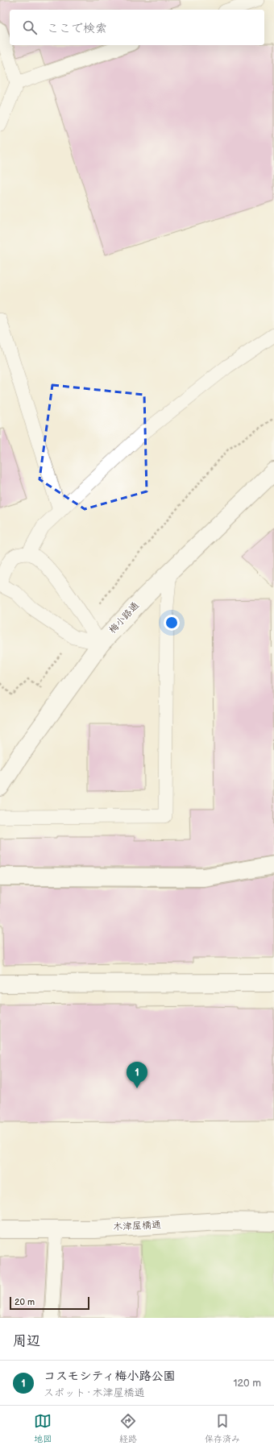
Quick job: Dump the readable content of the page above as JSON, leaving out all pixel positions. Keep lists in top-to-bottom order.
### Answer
{
  "streets": {
    "street": ["梅小路通", "木津屋橋通"]
  },
  "scale_bar": "20 m",
  "page": {
    "search": "ここで検索",
    "pins": "1",
    "scale": "20 m",
    "heading": "周辺",
    "list": [
      {
        "mark": "1",
        "name": "コスモシティ梅小路公園",
        "note": "スポット · 木津屋橋通",
        "value": "120 m"
      }
    ],
    "nav": ["地図", "経路", "保存済み"]
  }
}
